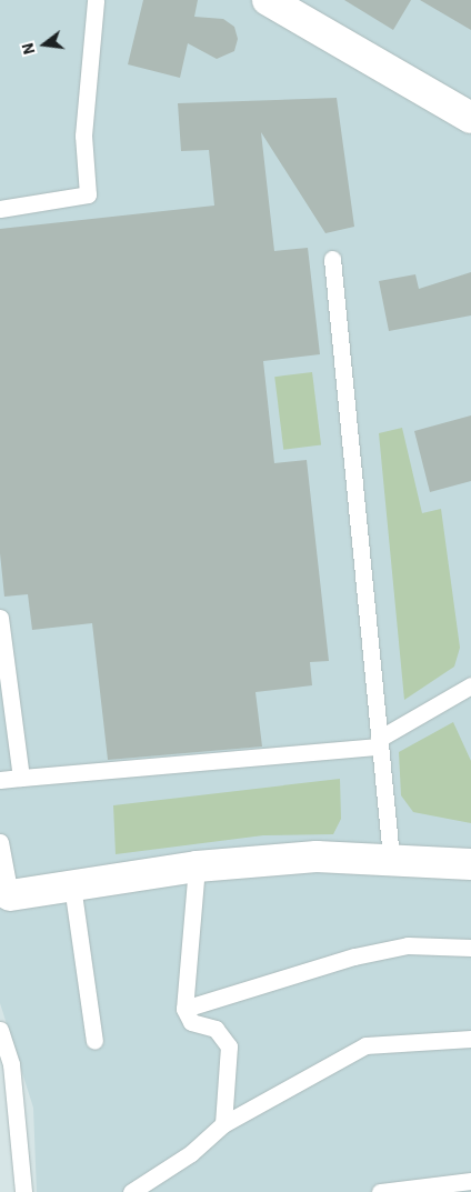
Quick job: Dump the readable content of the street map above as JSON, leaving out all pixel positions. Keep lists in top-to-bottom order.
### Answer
{
  "north": "left"
}
